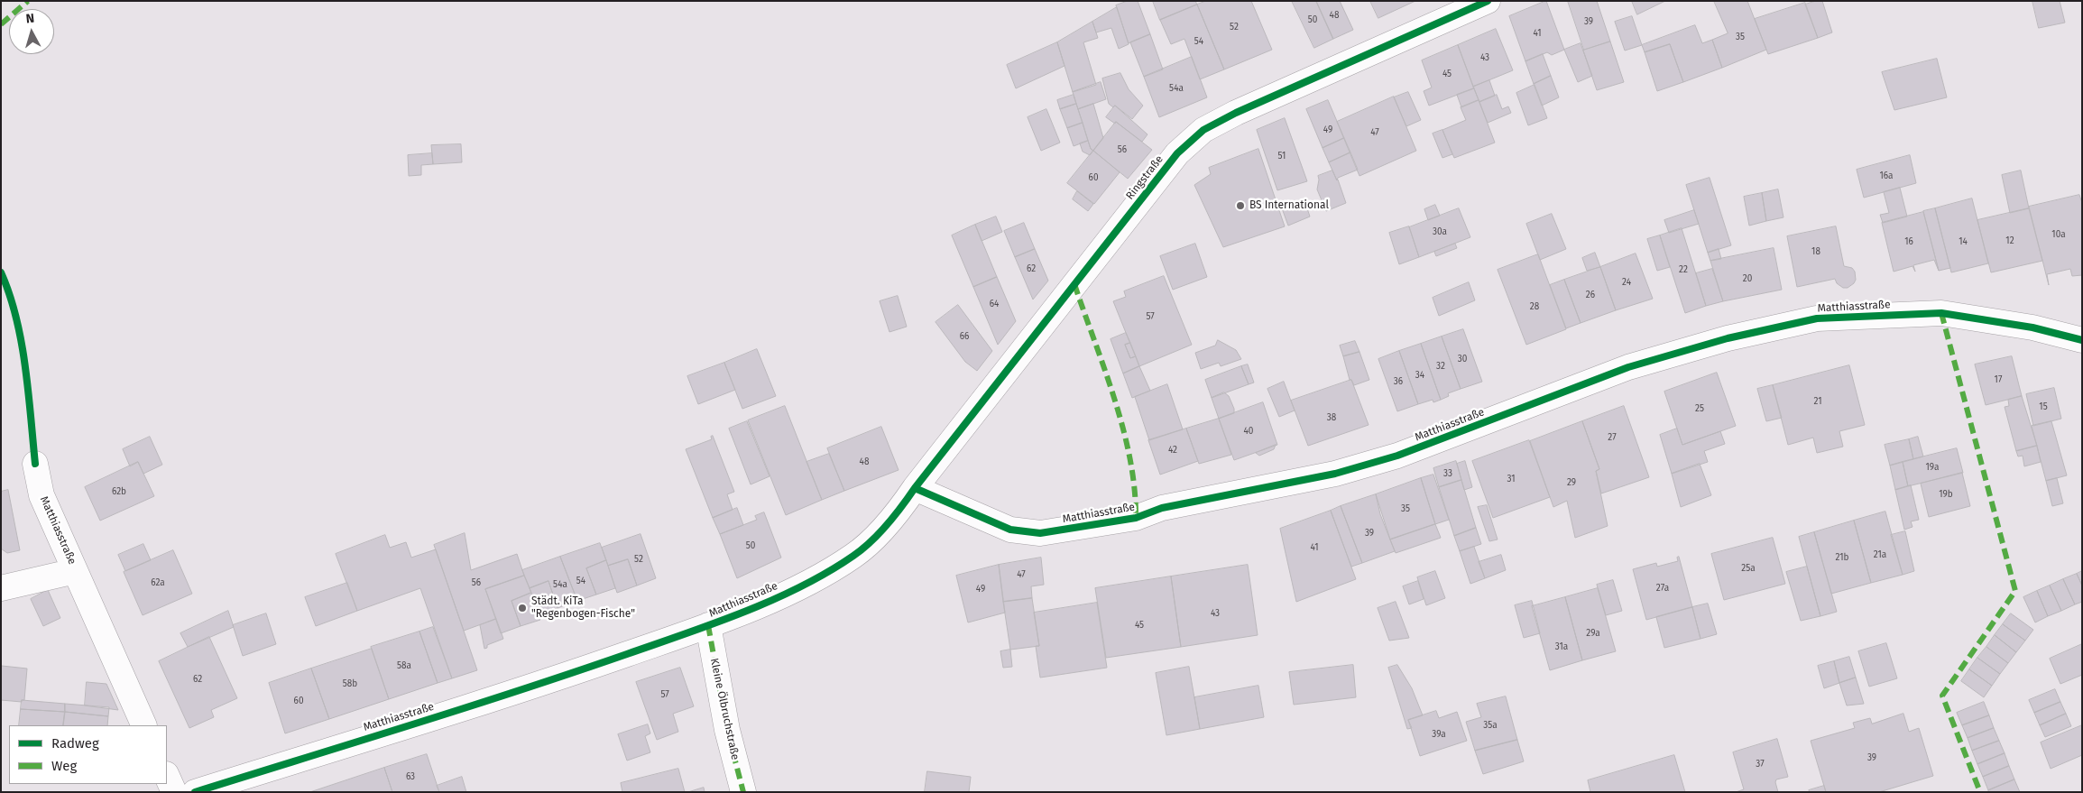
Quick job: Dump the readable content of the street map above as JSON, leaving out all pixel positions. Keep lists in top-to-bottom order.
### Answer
{
  "streets": {
    "street": ["Ringstraße", "Matthiasstraße", "Kleine Ölbruchstraße"]
  },
  "crossings": [
    ["Ringstraße", "Matthiasstraße"],
    ["Matthiasstraße", "Kleine Ölbruchstraße"]
  ],
  "places": ["BS International", "Städt. KiTa \"Regenbogen-Fische\""],
  "house_numbers": [
    "48",
    "50",
    "39",
    "52",
    "41",
    "35",
    "54",
    "43",
    "45",
    "54a",
    "49",
    "47",
    "56",
    "51",
    "16a",
    "60",
    "30a",
    "10a",
    "12",
    "16",
    "14",
    "18",
    "62",
    "22",
    "20",
    "24",
    "26",
    "64",
    "28",
    "57",
    "66",
    "30",
    "32",
    "34",
    "17",
    "36",
    "21",
    "15",
    "25",
    "38",
    "40",
    "27",
    "42",
    "48",
    "19a",
    "33",
    "31",
    "29",
    "62b",
    "19b",
    "35",
    "39",
    "50",
    "41",
    "21a",
    "21b",
    "52",
    "25a",
    "47",
    "54",
    "62a",
    "56",
    "54a",
    "27a",
    "49",
    "43",
    "45",
    "29a",
    "31a",
    "58a",
    "62",
    "58b",
    "57",
    "60",
    "35a",
    "39a",
    "39",
    "37",
    "63"
  ],
  "legend": ["Radweg", "Weg"],
  "north": "top"
}
